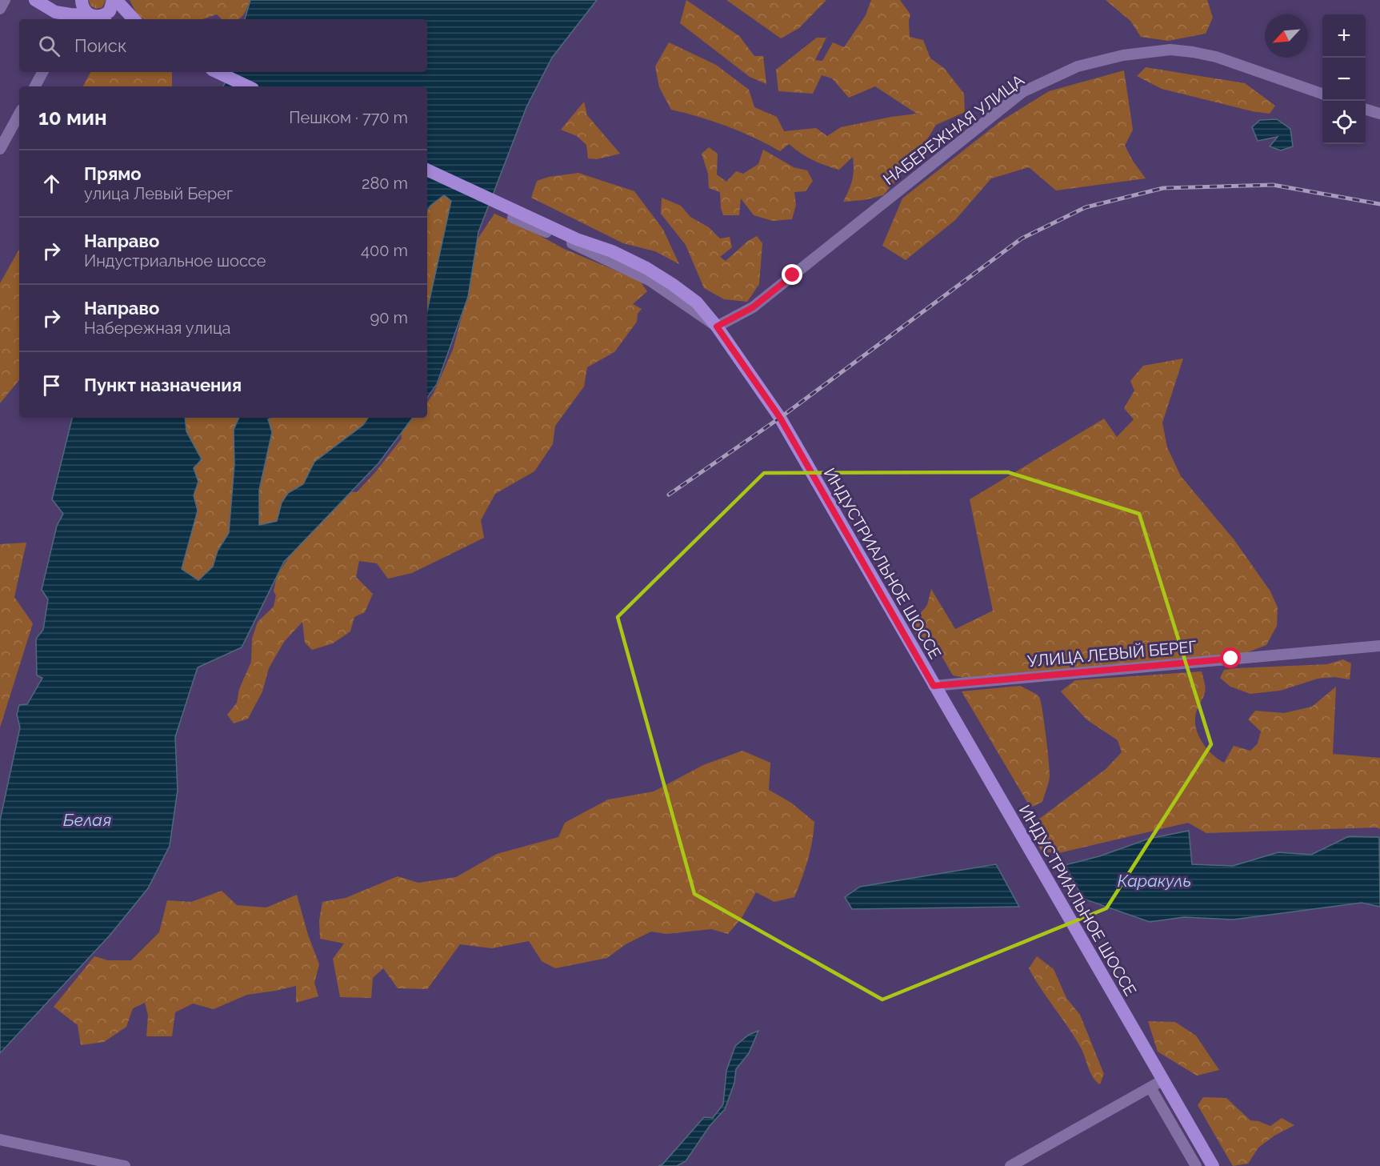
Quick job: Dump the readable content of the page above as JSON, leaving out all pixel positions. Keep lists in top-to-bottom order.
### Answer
{
  "streets": {
    "main road": ["ИНДУСТРИАЛЬНОЕ ШОССЕ"],
    "street": ["НАБЕРЕЖНАЯ УЛИЦА", "УЛИЦА ЛЕВЫЙ БЕРЕГ"]
  },
  "crossings": [
    ["НАБЕРЕЖНАЯ УЛИЦА", "ИНДУСТРИАЛЬНОЕ ШОССЕ"],
    ["ИНДУСТРИАЛЬНОЕ ШОССЕ", "УЛИЦА ЛЕВЫЙ БЕРЕГ"]
  ],
  "water": ["Белая", "Каракуль"],
  "north": "bottom left",
  "page": {
    "map_buttons": ["+", "−"],
    "search": "Поиск",
    "heading": ["10 мин", "Пешком · 770 m"],
    "list": [
      ["Прямо", "улица Левый Берег", "280 m"],
      ["Направо", "Индустриальное шоссе", "400 m"],
      ["Направо", "Набережная улица", "90 m"],
      "Пункт назначения"
    ]
  }
}
